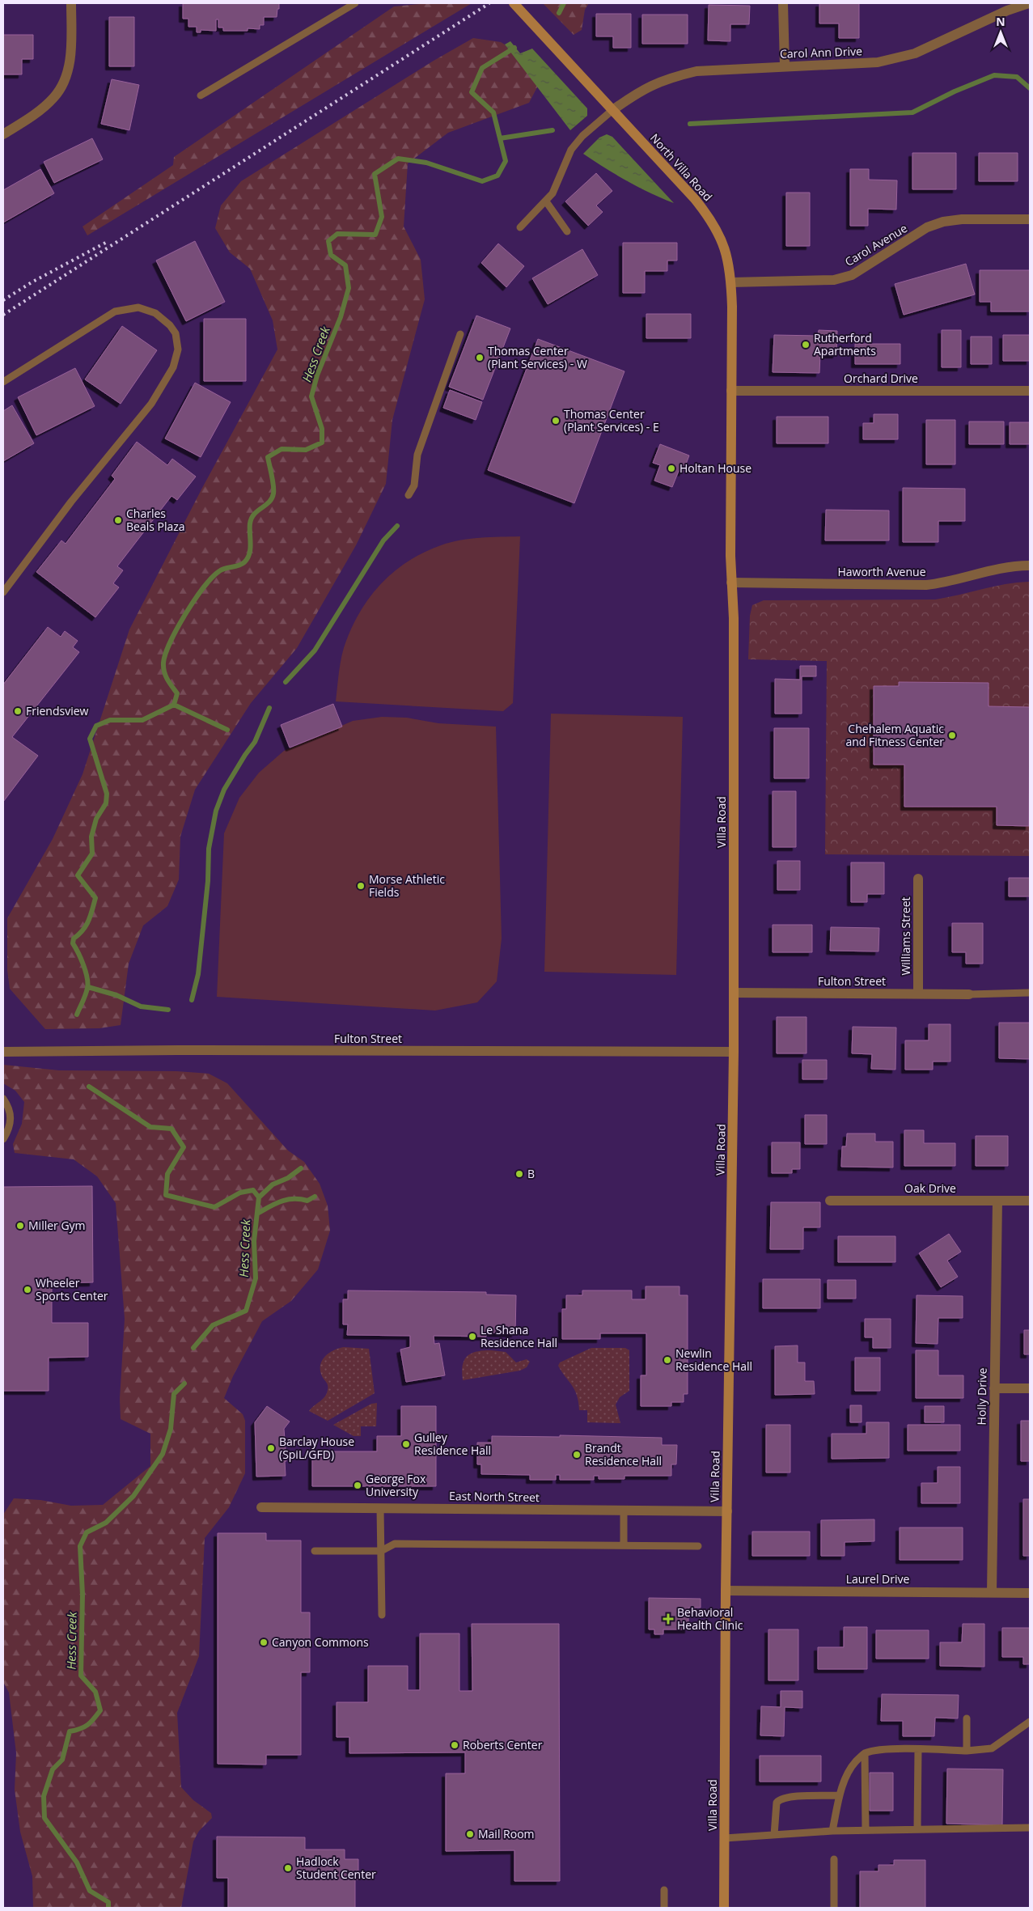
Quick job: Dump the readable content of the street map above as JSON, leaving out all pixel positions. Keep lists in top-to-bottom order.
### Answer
{
  "streets": {
    "main road": ["North Villa Road", "Villa Road"],
    "street": [
      "Carol Ann Drive",
      "Carol Avenue",
      "Orchard Drive",
      "Haworth Avenue",
      "Williams Street",
      "Fulton Street",
      "Oak Drive",
      "Holly Drive",
      "East North Street",
      "Laurel Drive"
    ]
  },
  "crossings": [
    ["Carol Ann Drive", "North Villa Road"],
    ["North Villa Road", "Carol Avenue"],
    ["North Villa Road", "Orchard Drive"],
    ["North Villa Road", "Villa Road"],
    ["Orchard Drive", "Villa Road"],
    ["Haworth Avenue", "Villa Road"],
    ["Villa Road", "Fulton Street"],
    ["Villa Road", "East North Street"],
    ["Villa Road", "Laurel Drive"],
    ["Williams Street", "Fulton Street"],
    ["Oak Drive", "Holly Drive"],
    ["Holly Drive", "Laurel Drive"]
  ],
  "water": ["Hess Creek"],
  "places": {
    "other": [
      "Rutherford Apartments",
      "Thomas Center (Plant Services) - W",
      "Thomas Center (Plant Services) - E",
      "Holtan House",
      "Charles Beals Plaza",
      "Friendsview",
      "Chehalem Aquatic and Fitness Center",
      "Morse Athletic Fields",
      "B",
      "Miller Gym",
      "Wheeler Sports Center",
      "Le Shana Residence Hall",
      "Newlin Residence Hall",
      "Gulley Residence Hall",
      "Barclay House (SpiL/GFD)",
      "Brandt Residence Hall",
      "George Fox University",
      "Canyon Commons",
      "Roberts Center",
      "Mail Room",
      "Hadlock Student Center"
    ],
    "health": ["Behavioral Health Clinic"]
  },
  "north": "top"
}
